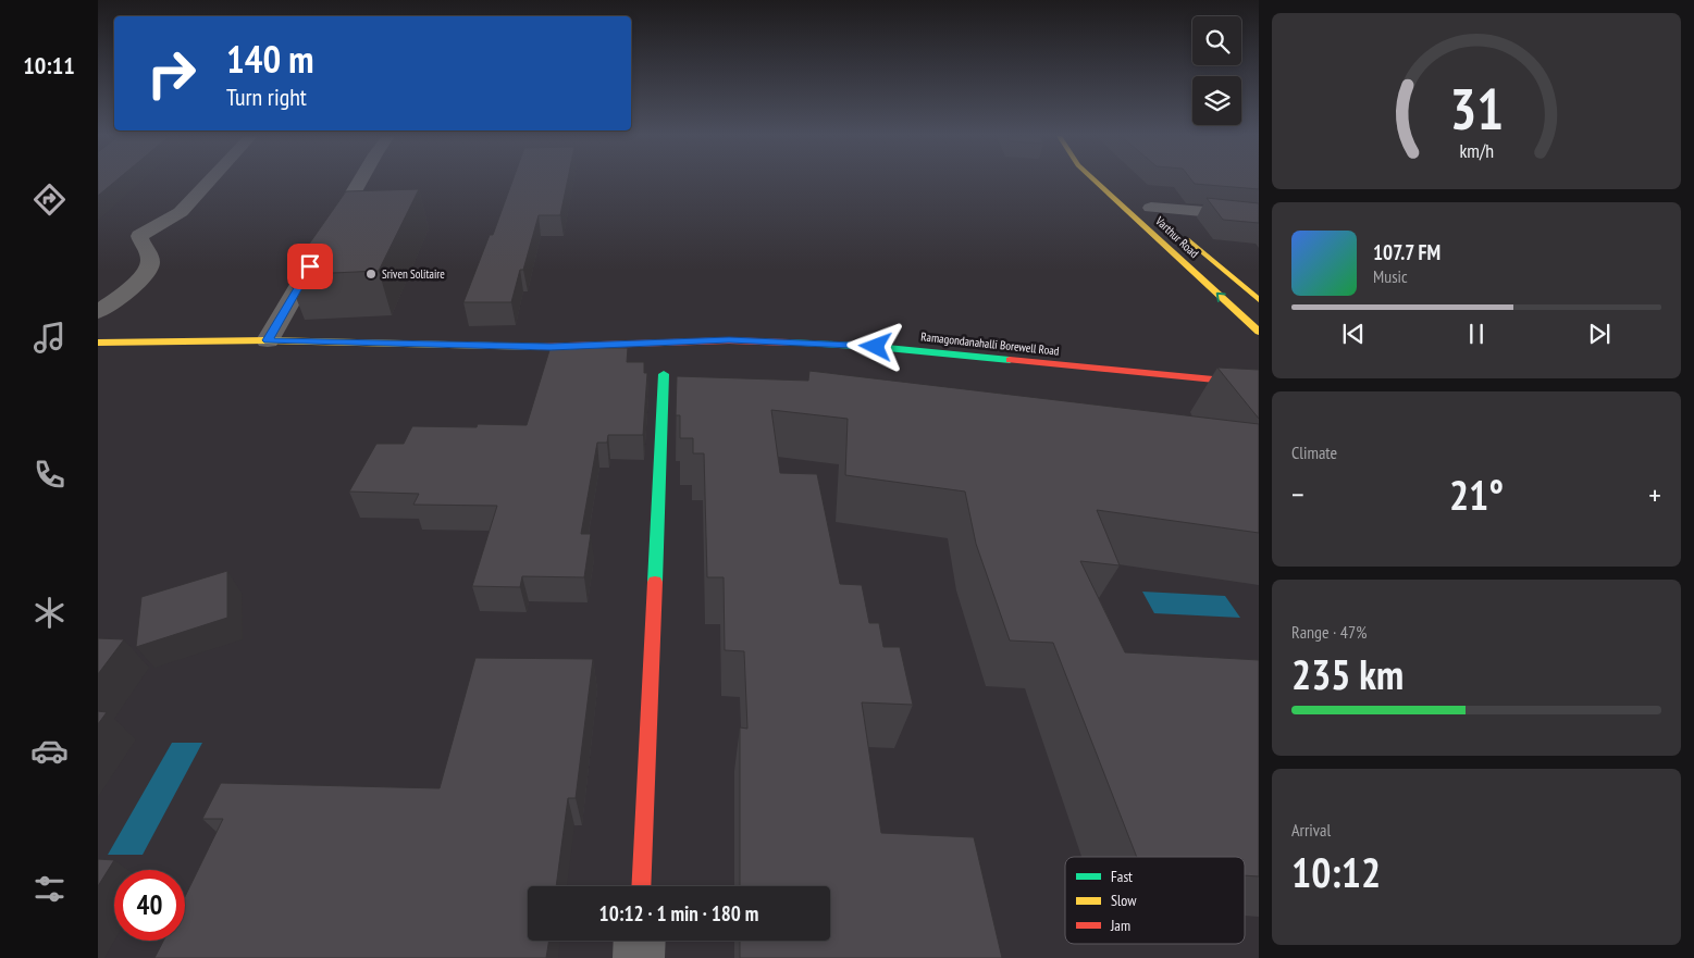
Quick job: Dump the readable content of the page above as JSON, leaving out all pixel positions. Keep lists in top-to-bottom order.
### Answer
{
  "streets": {
    "street": ["Varthur Road", "Ramagondanahalli Borewell Road"]
  },
  "places": ["Sriven Solitaire"],
  "legend": ["Fast", "Slow", "Jam"],
  "page": {
    "tabs": "10:11",
    "turn": ["140 m", "Turn right"],
    "song": ["107.7 FM", "Music"],
    "tile": [
      "Climate",
      ["Range · 47%", "235 km"],
      ["Arrival", "10:12"]
    ],
    "heat": ["−", "21°", "+"],
    "limit": "40",
    "trip": "10:12 · 1 min · 180 m",
    "gauge": ["31", "km/h"]
  }
}
